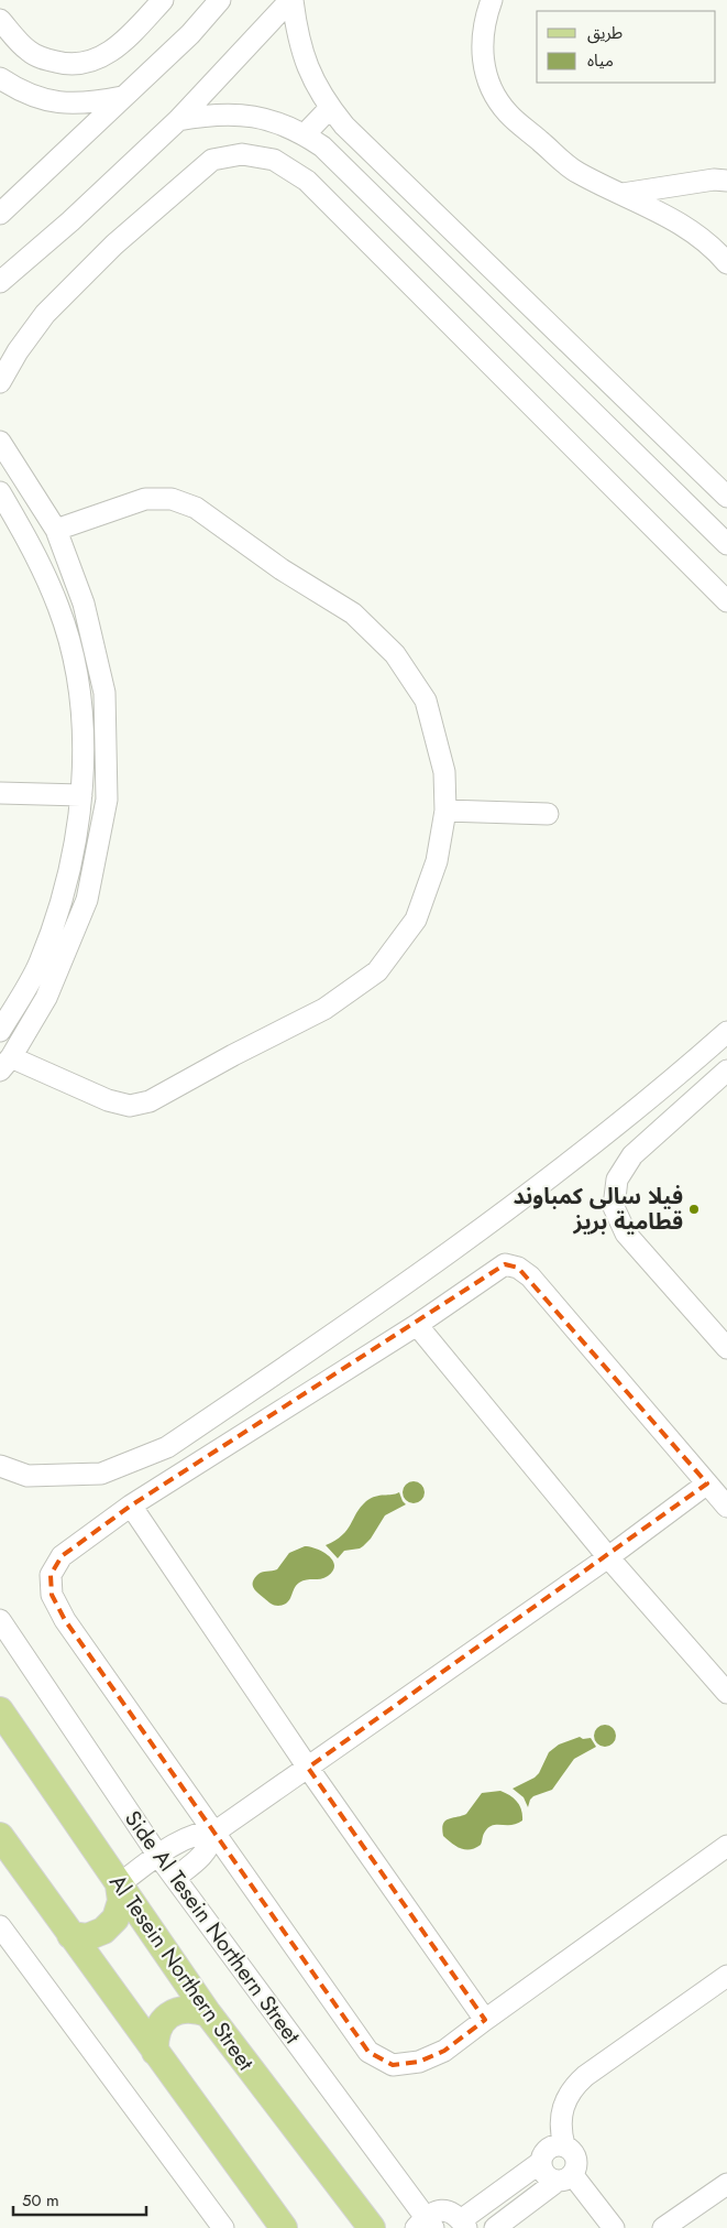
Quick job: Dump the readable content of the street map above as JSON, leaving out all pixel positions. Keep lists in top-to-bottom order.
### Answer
{
  "streets": {
    "main road": ["Al Tesein Northern Street"],
    "street": ["Side Al Tesein Northern Street"]
  },
  "places": ["فيلا سالى كمباوند قطامية بريز"],
  "legend": ["طريق", "مياه"],
  "scale_bar": "50 m"
}
